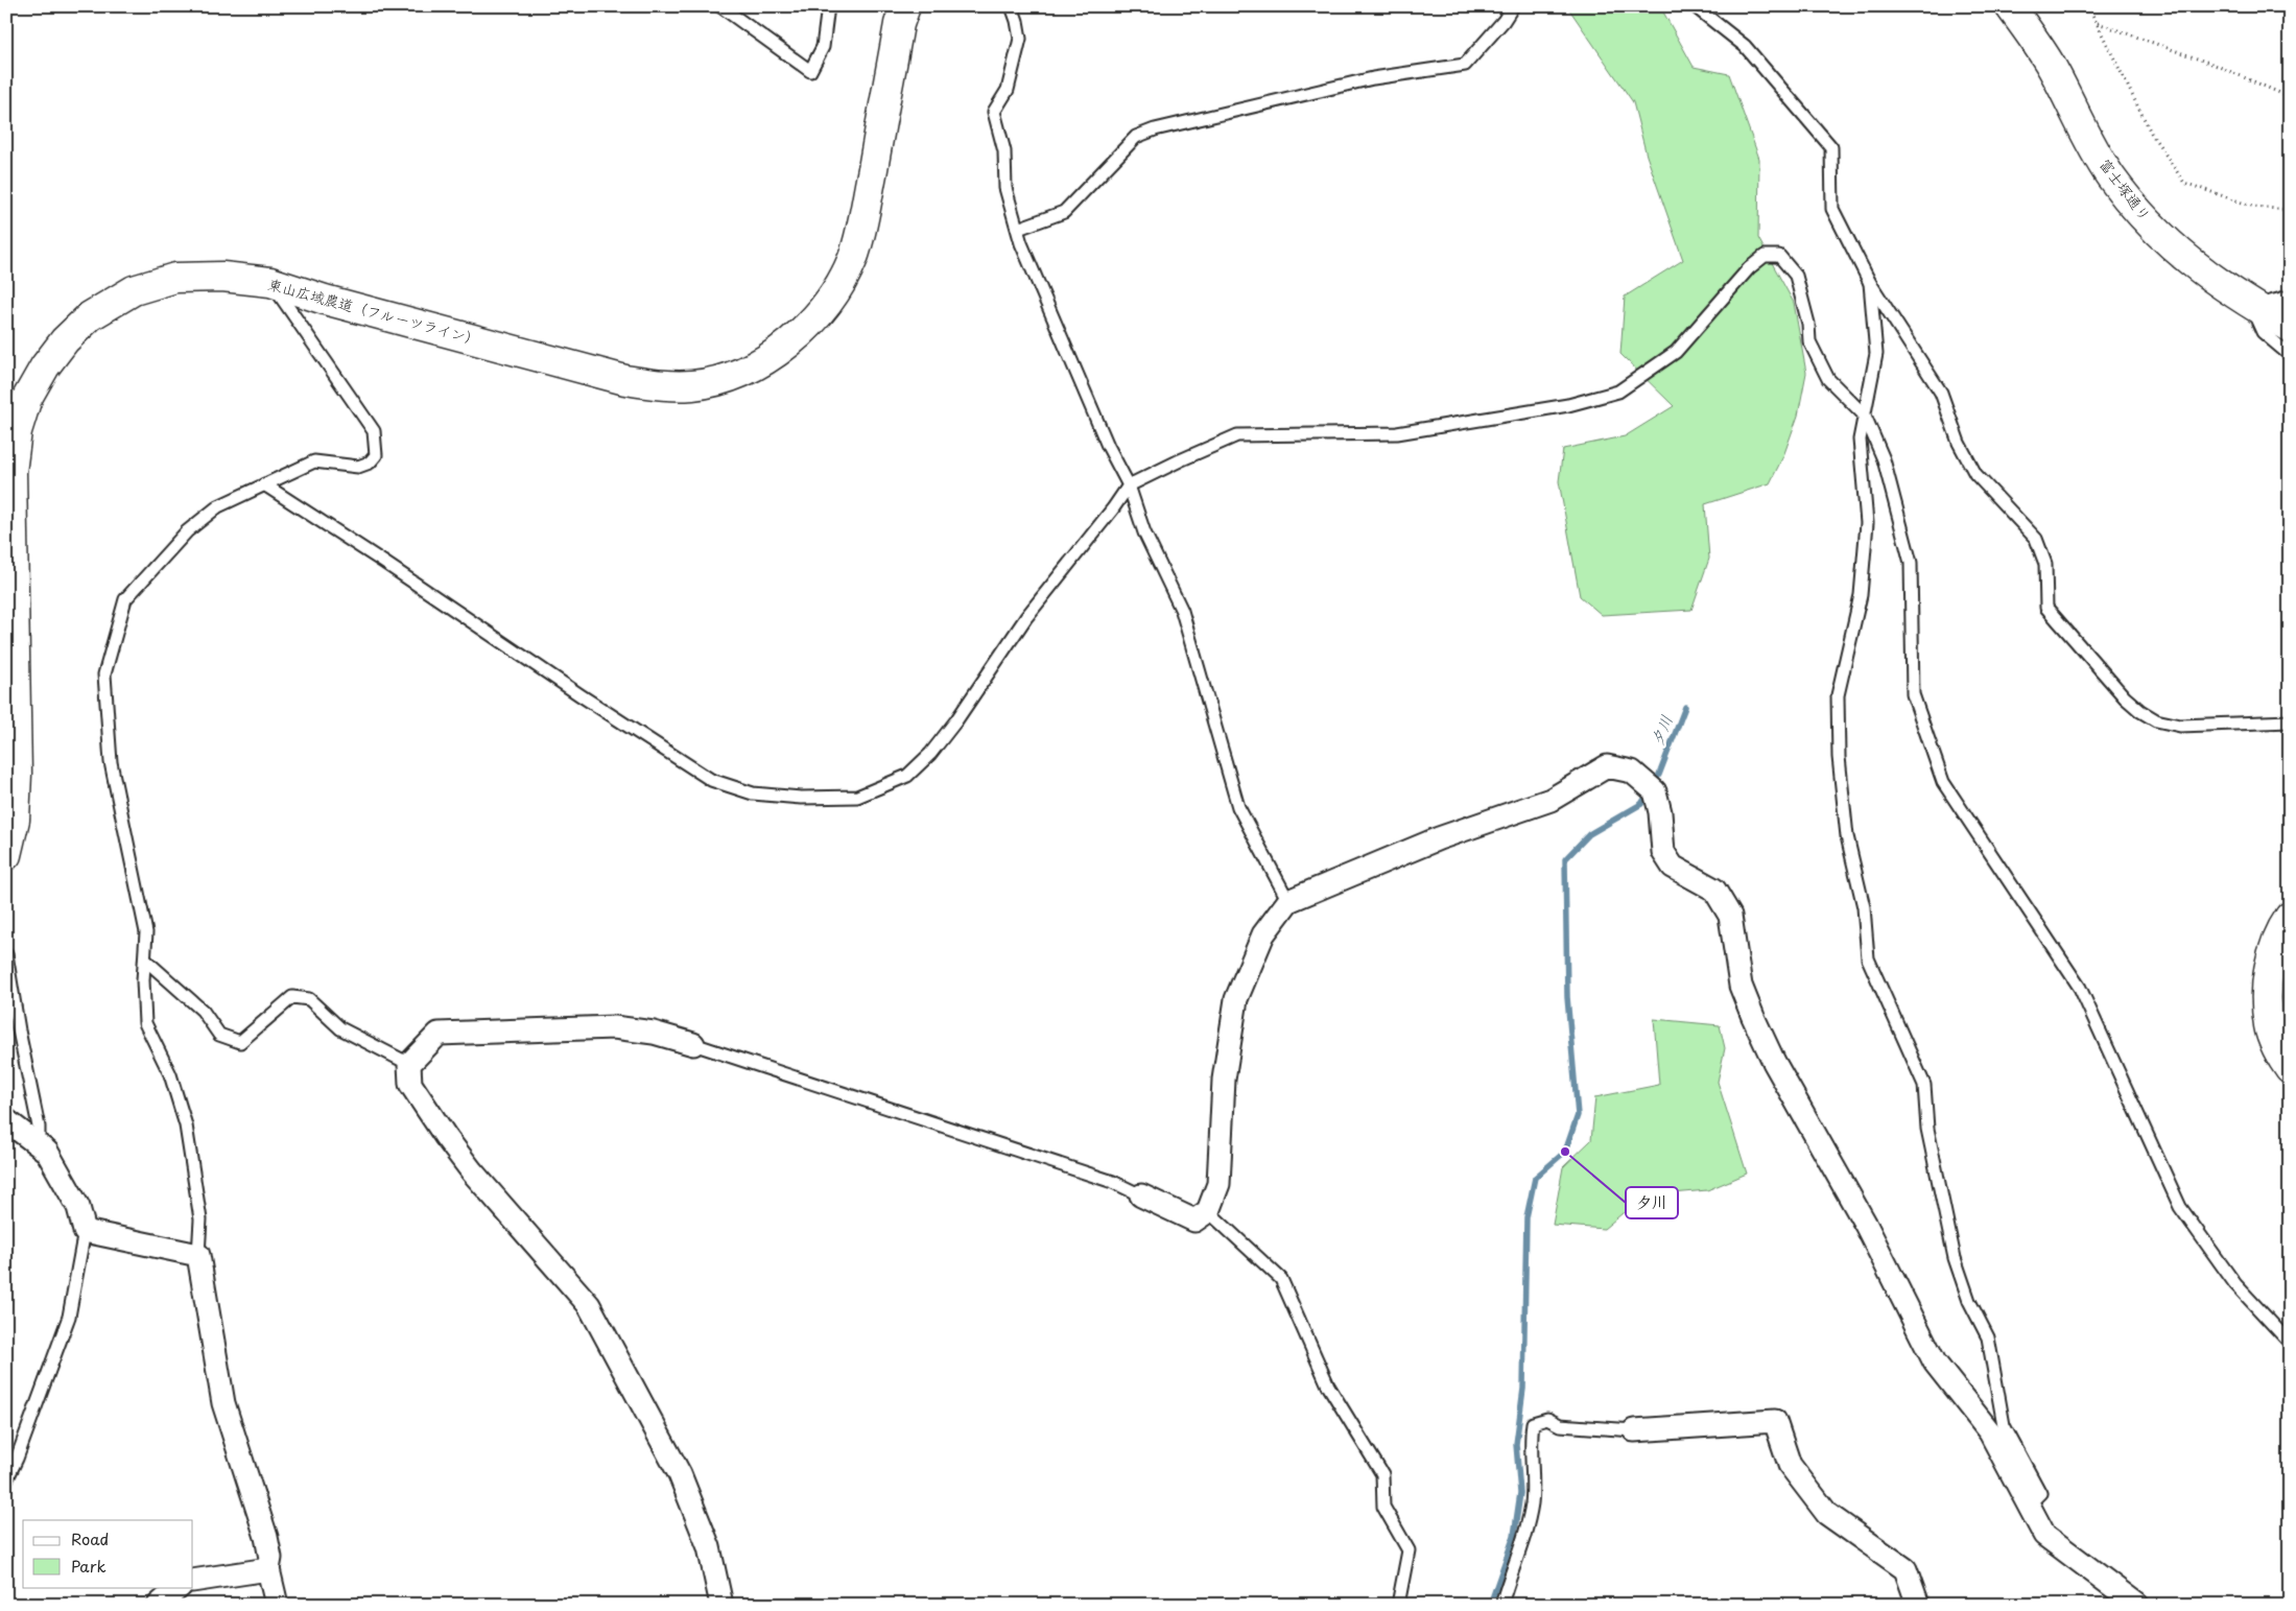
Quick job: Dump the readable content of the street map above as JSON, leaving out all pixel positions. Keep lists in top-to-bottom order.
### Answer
{
  "streets": {
    "street": ["富士塚通り", "東山広域農道（フルーツライン）"]
  },
  "water": ["夕川"],
  "places": ["夕川"],
  "legend": ["Road", "Park"]
}
